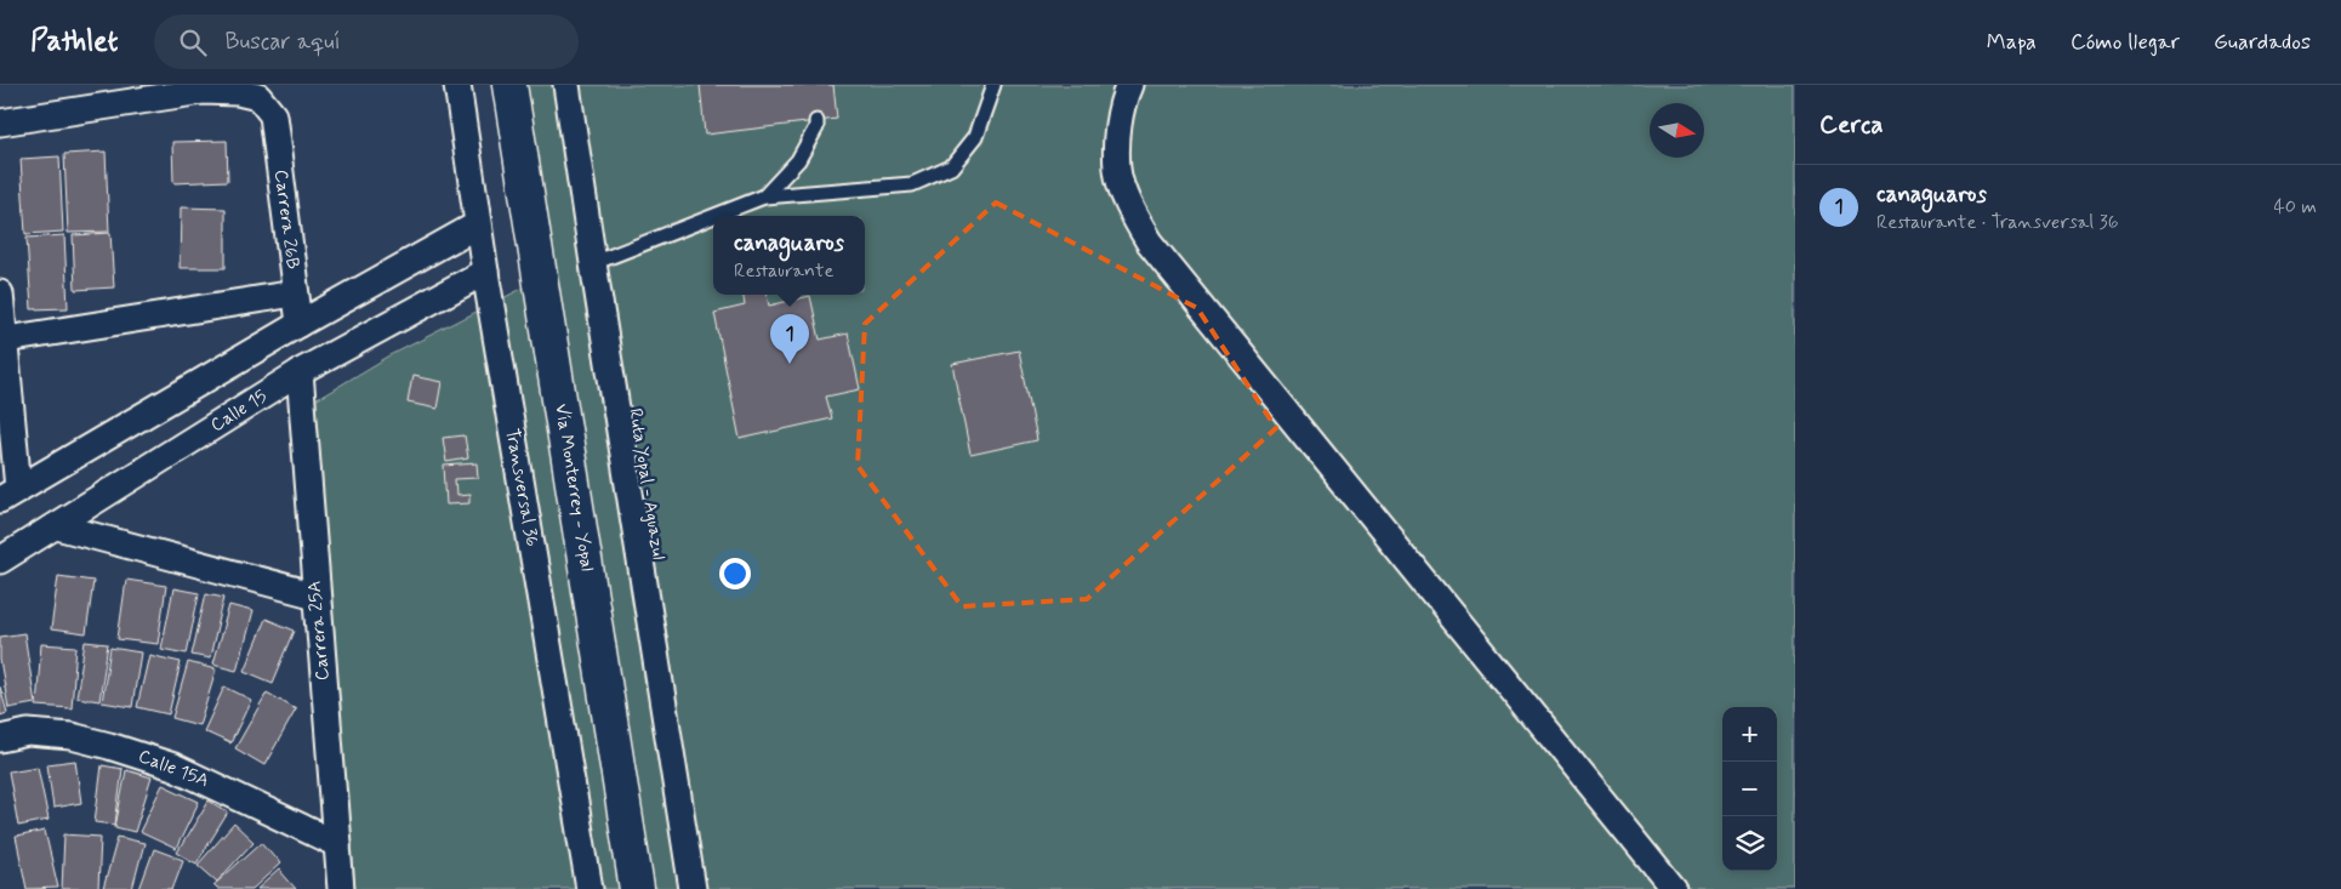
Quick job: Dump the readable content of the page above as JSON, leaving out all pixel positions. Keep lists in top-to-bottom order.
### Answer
{
  "streets": {
    "highway": ["Vía Monterrey - Yopal"],
    "street": [
      "Carrera 26B",
      "Calle 15",
      "Transversal 36",
      "Carrera 25A",
      "Calle 15A"
    ],
    "lane": ["Ruta Yopal - Aguazul"]
  },
  "crossings": [
    ["Calle 15", "Transversal 36"],
    ["Calle 15", "Carrera 25A"],
    ["Carrera 25A", "Calle 15A"]
  ],
  "north": "right",
  "page": {
    "header": "Pathlet",
    "search": "Buscar aquí",
    "nav": ["Mapa", "Cómo llegar", "Guardados"],
    "heading": "Cerca",
    "list": [
      {
        "mark": "1",
        "name": "canaguaros",
        "note": "Restaurante · Transversal 36",
        "value": "40 m"
      }
    ],
    "popup": ["canaguaros", "Restaurante"],
    "pins": "1",
    "map_buttons": ["+", "−"]
  }
}
